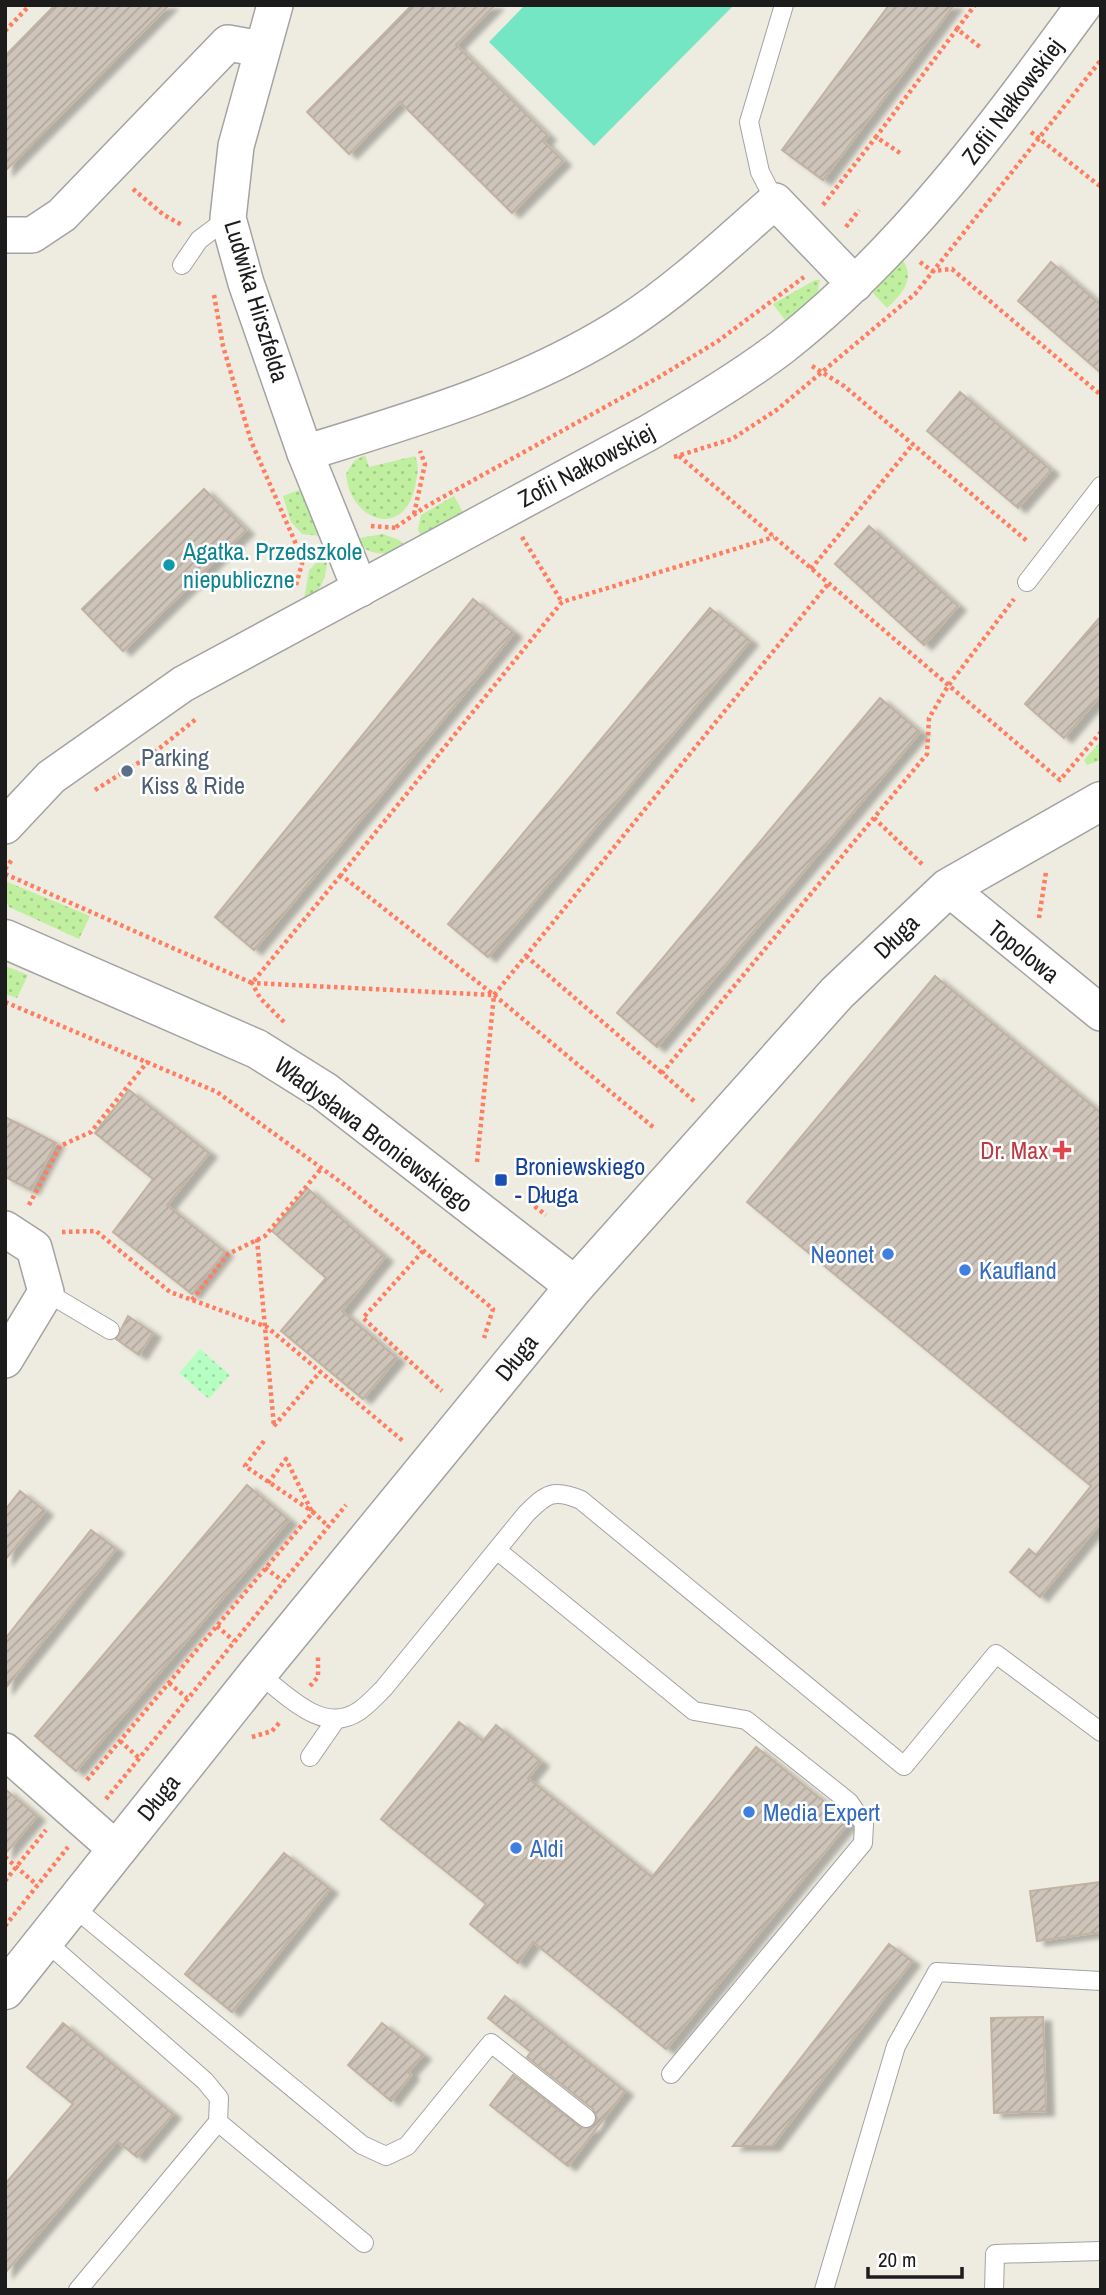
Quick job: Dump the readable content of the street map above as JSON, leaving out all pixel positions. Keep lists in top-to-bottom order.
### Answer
{
  "streets": {
    "street": [
      "Zofii Nałkowskiej",
      "Ludwika Hirszfelda",
      "Długa",
      "Topolowa",
      "Władysława Broniewskiego"
    ]
  },
  "crossings": [
    ["Zofii Nałkowskiej", "Ludwika Hirszfelda"],
    ["Długa", "Topolowa"],
    ["Długa", "Władysława Broniewskiego"]
  ],
  "places": {
    "other": [
      "Agatka. Przedszkole niepubliczne",
      "Parking Kiss & Ride",
      "Neonet",
      "Kaufland",
      "Media Expert",
      "Aldi"
    ],
    "health": ["Dr. Max"],
    "transit": ["Broniewskiego - Długa"]
  },
  "scale_bar": "20 m"
}
